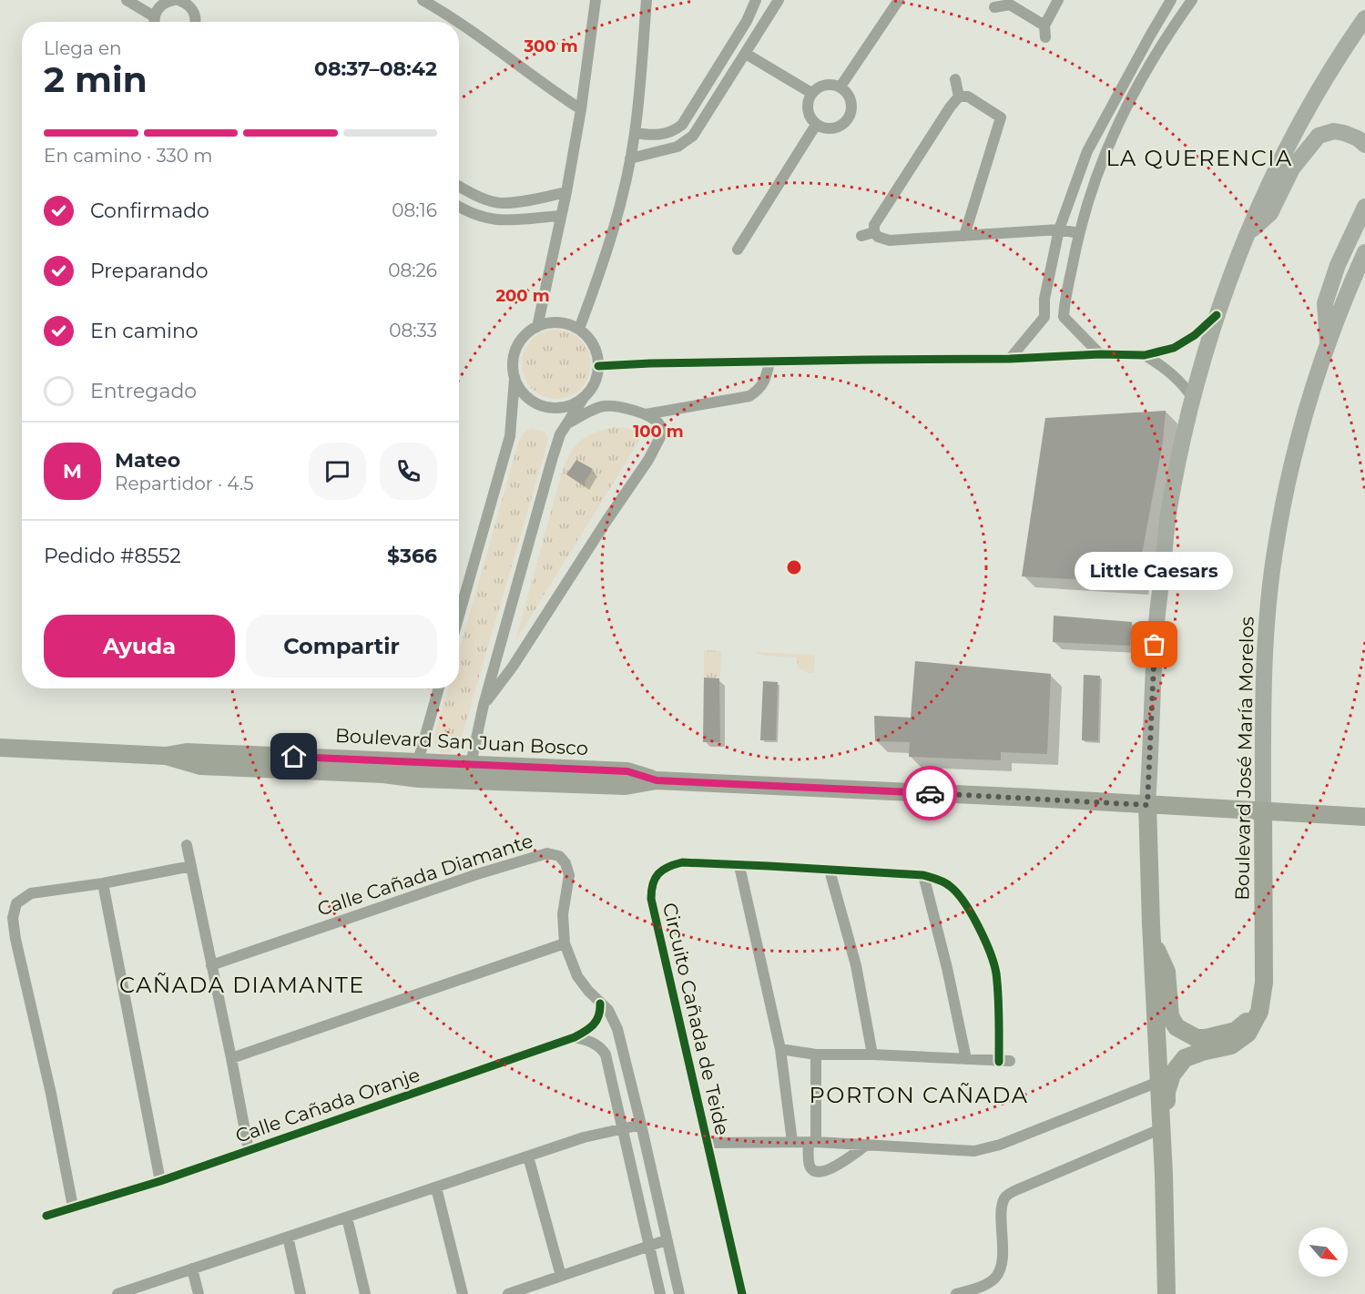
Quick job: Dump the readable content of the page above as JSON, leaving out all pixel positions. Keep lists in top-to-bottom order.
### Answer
{
  "streets": {
    "main road": ["Boulevard San Juan Bosco", "Boulevard José María Morelos"],
    "street": ["Calle Cañada Diamante", "Circuito Cañada de Teide", "Calle Cañada Oranje"]
  },
  "crossings": [
    ["Boulevard San Juan Bosco", "Boulevard José María Morelos"],
    ["Boulevard José María Morelos", "Circuito Cañada de Teide"],
    ["Calle Cañada Diamante", "Calle Cañada Oranje"]
  ],
  "districts": ["LA QUERENCIA", "CAÑADA DIAMANTE", "PORTON CAÑADA"],
  "places": ["Little Caesars"],
  "north": "bottom right",
  "page": {
    "heading": ["2 min", "Llega en", "08:37–08:42"],
    "panel": [
      "Mateo",
      "Repartidor · 4.5",
      "Pedido #8552",
      "$366"
    ],
    "bar": "En camino · 330 m",
    "list": [
      ["Confirmado", "08:16"],
      ["Preparando", "08:26"],
      ["En camino", "08:33"],
      "Entregado"
    ],
    "round": "M",
    "bubble": "Little Caesars",
    "buttons": ["Ayuda", "Compartir"]
  },
  "rings": ["300 m", "200 m", "100 m"]
}
